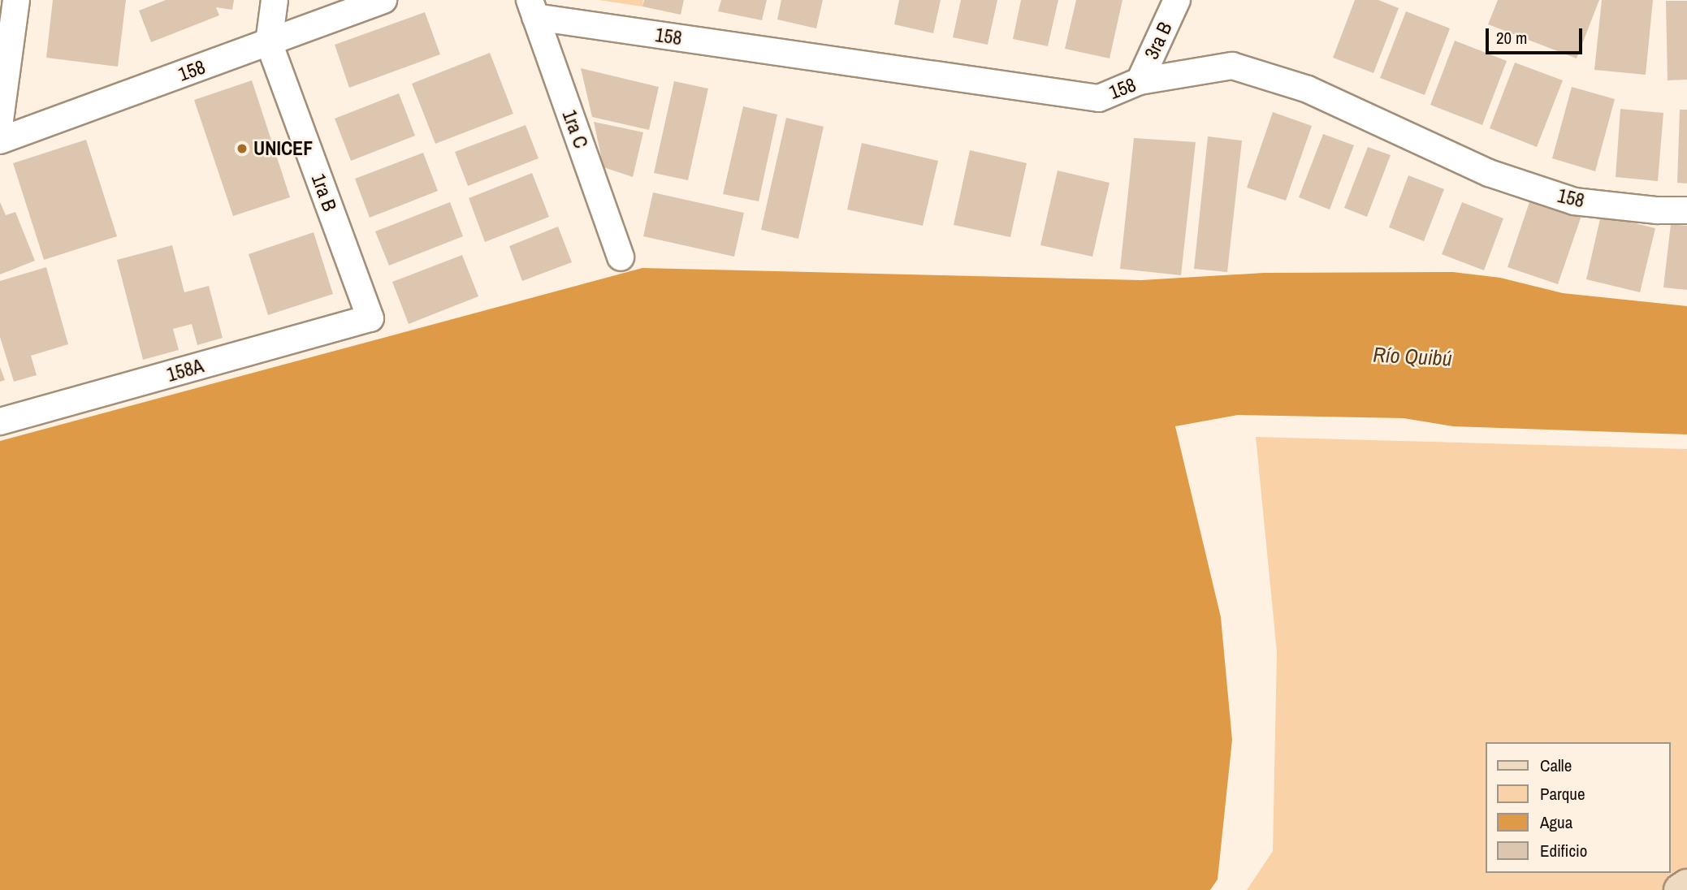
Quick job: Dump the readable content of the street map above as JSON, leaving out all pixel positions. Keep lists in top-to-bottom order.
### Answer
{
  "streets": {
    "street": [
      "158",
      "3ra B",
      "1ra C",
      "1ra B",
      "158A"
    ]
  },
  "crossings": [
    ["158", "3ra B"],
    ["158", "1ra C"],
    ["158", "1ra B"],
    ["1ra B", "158A"]
  ],
  "water": ["Río Quibú"],
  "places": ["UNICEF"],
  "legend": [
    "Calle",
    "Parque",
    "Agua",
    "Edificio"
  ],
  "scale_bar": "20 m"
}
